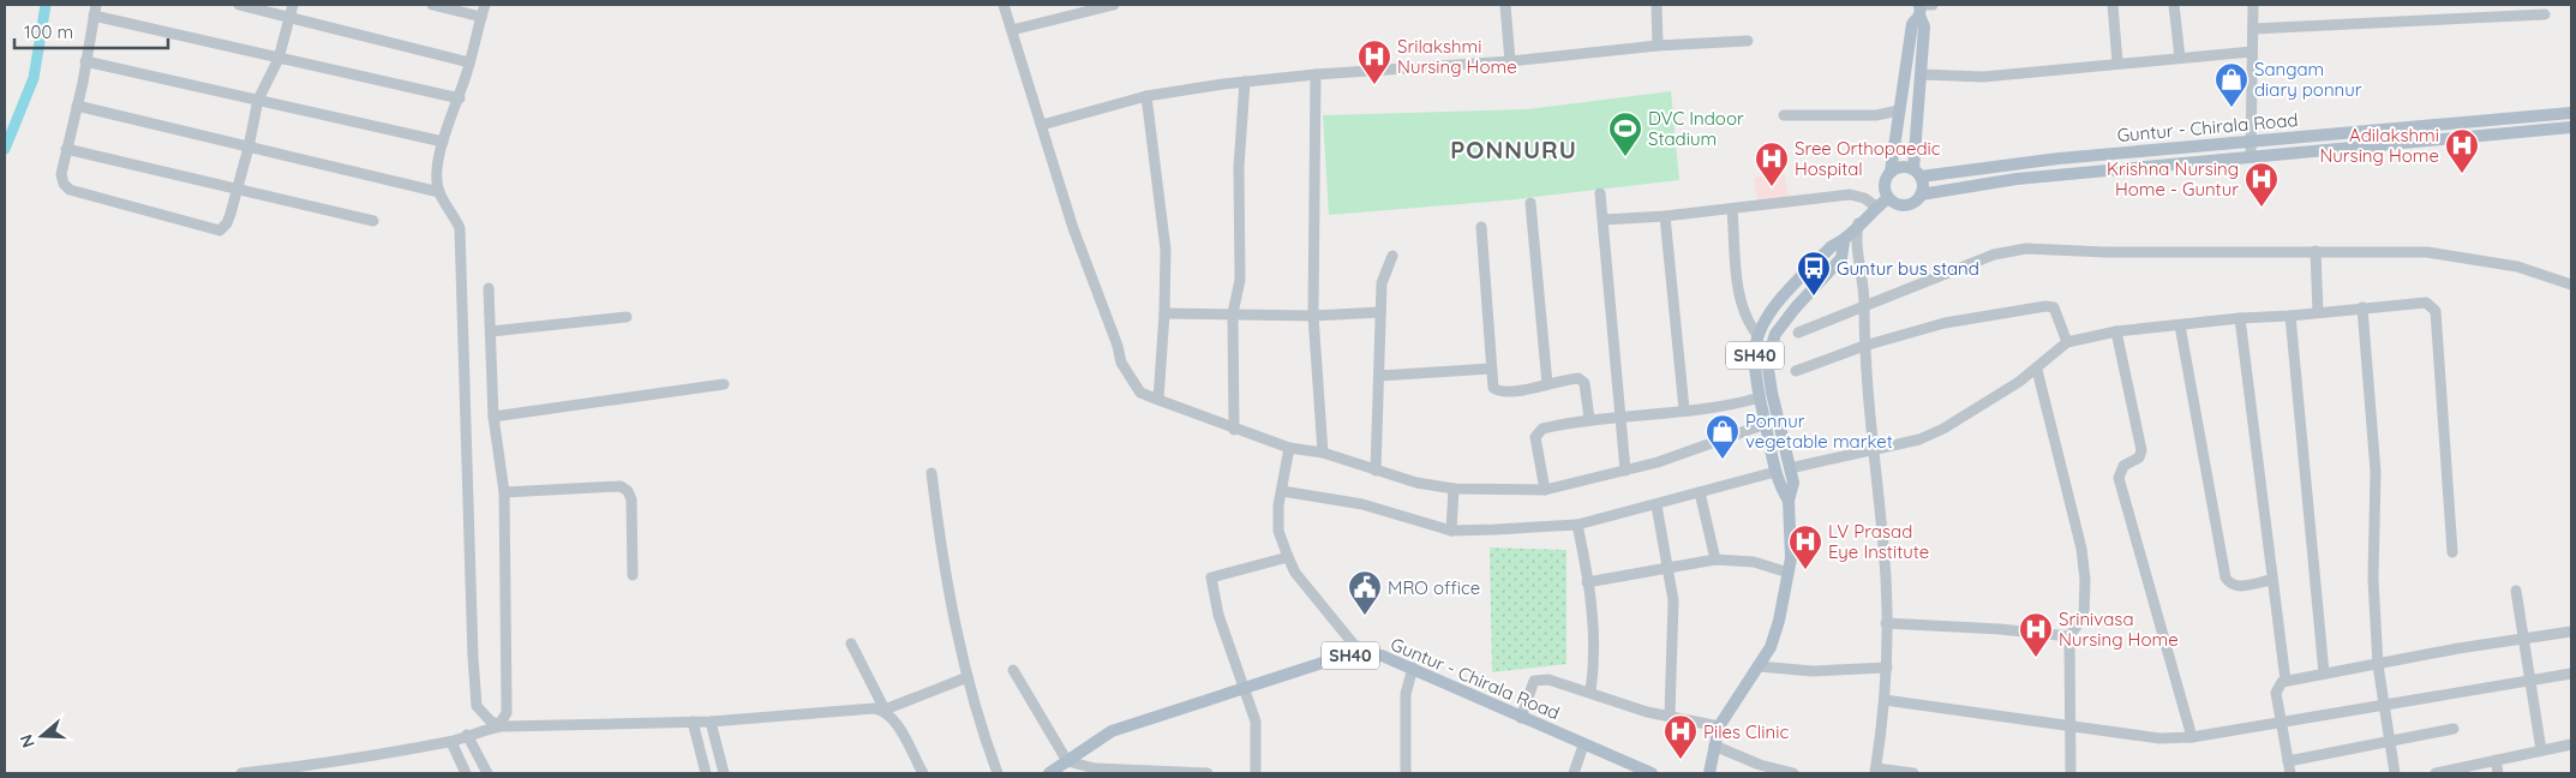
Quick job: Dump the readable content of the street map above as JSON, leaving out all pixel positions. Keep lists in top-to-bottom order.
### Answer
{
  "streets": {
    "main road": ["Guntur - Chirala Road", "SH40"]
  },
  "crossings": [
    ["Guntur - Chirala Road", "SH40"]
  ],
  "districts": ["PONNURU"],
  "places": {
    "hospital": [
      "Srilakshmi Nursing Home",
      "Adilakshmi Nursing Home",
      "Sree Orthopaedic Hospital",
      "Krishna Nursing Home - Guntur",
      "LV Prasad Eye Institute",
      "Srinivasa Nursing Home",
      "Piles Clinic"
    ],
    "shop": ["Sangam diary ponnur", "Ponnur vegetable market"],
    "sports": ["DVC Indoor Stadium"],
    "bus stop": ["Guntur bus stand"],
    "public building": ["MRO office"]
  },
  "scale_bar": "100 m",
  "north": "left"
}
